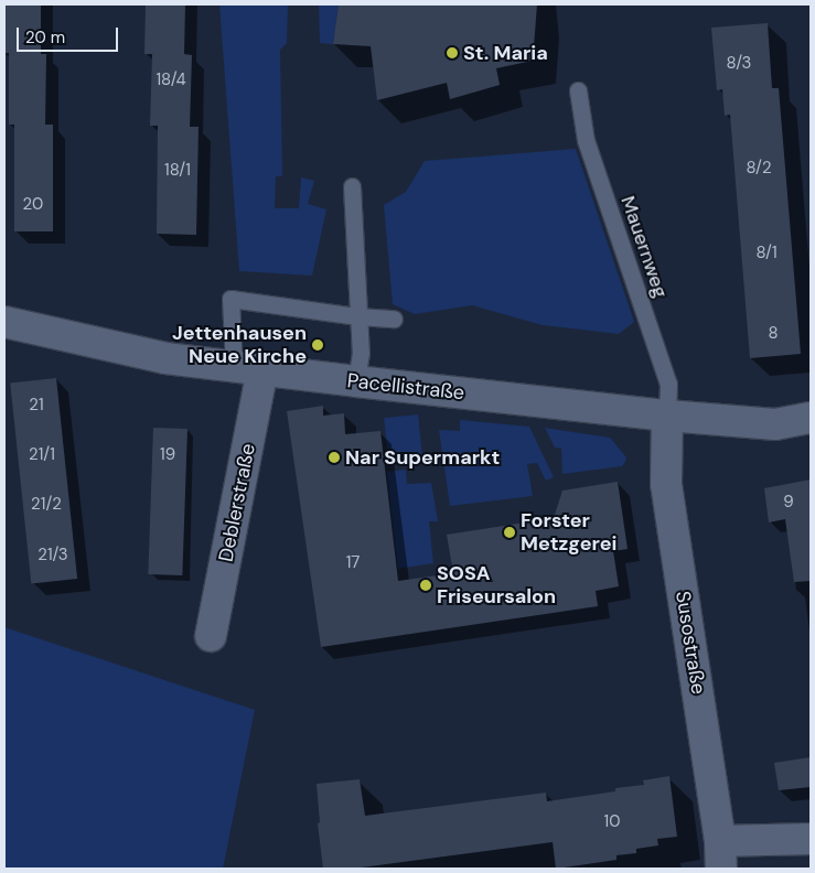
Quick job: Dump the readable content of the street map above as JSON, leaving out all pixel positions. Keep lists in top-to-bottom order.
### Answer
{
  "streets": {
    "street": ["Pacellistraße", "Deblerstraße", "Susostraße"],
    "lane": ["Mauernweg"]
  },
  "crossings": [
    ["Mauernweg", "Pacellistraße"],
    ["Mauernweg", "Susostraße"],
    ["Pacellistraße", "Deblerstraße"],
    ["Pacellistraße", "Susostraße"]
  ],
  "places": [
    "St. Maria",
    "Jettenhausen Neue Kirche",
    "Nar Supermarkt",
    "Forster Metzgerei",
    "SOSA Friseursalon"
  ],
  "house_numbers": [
    "8/3",
    "18/4",
    "8/2",
    "18/1",
    "20",
    "8/1",
    "8",
    "21",
    "21/1",
    "19",
    "9",
    "21/2",
    "21/3",
    "17",
    "10"
  ],
  "scale_bar": "20 m"
}
